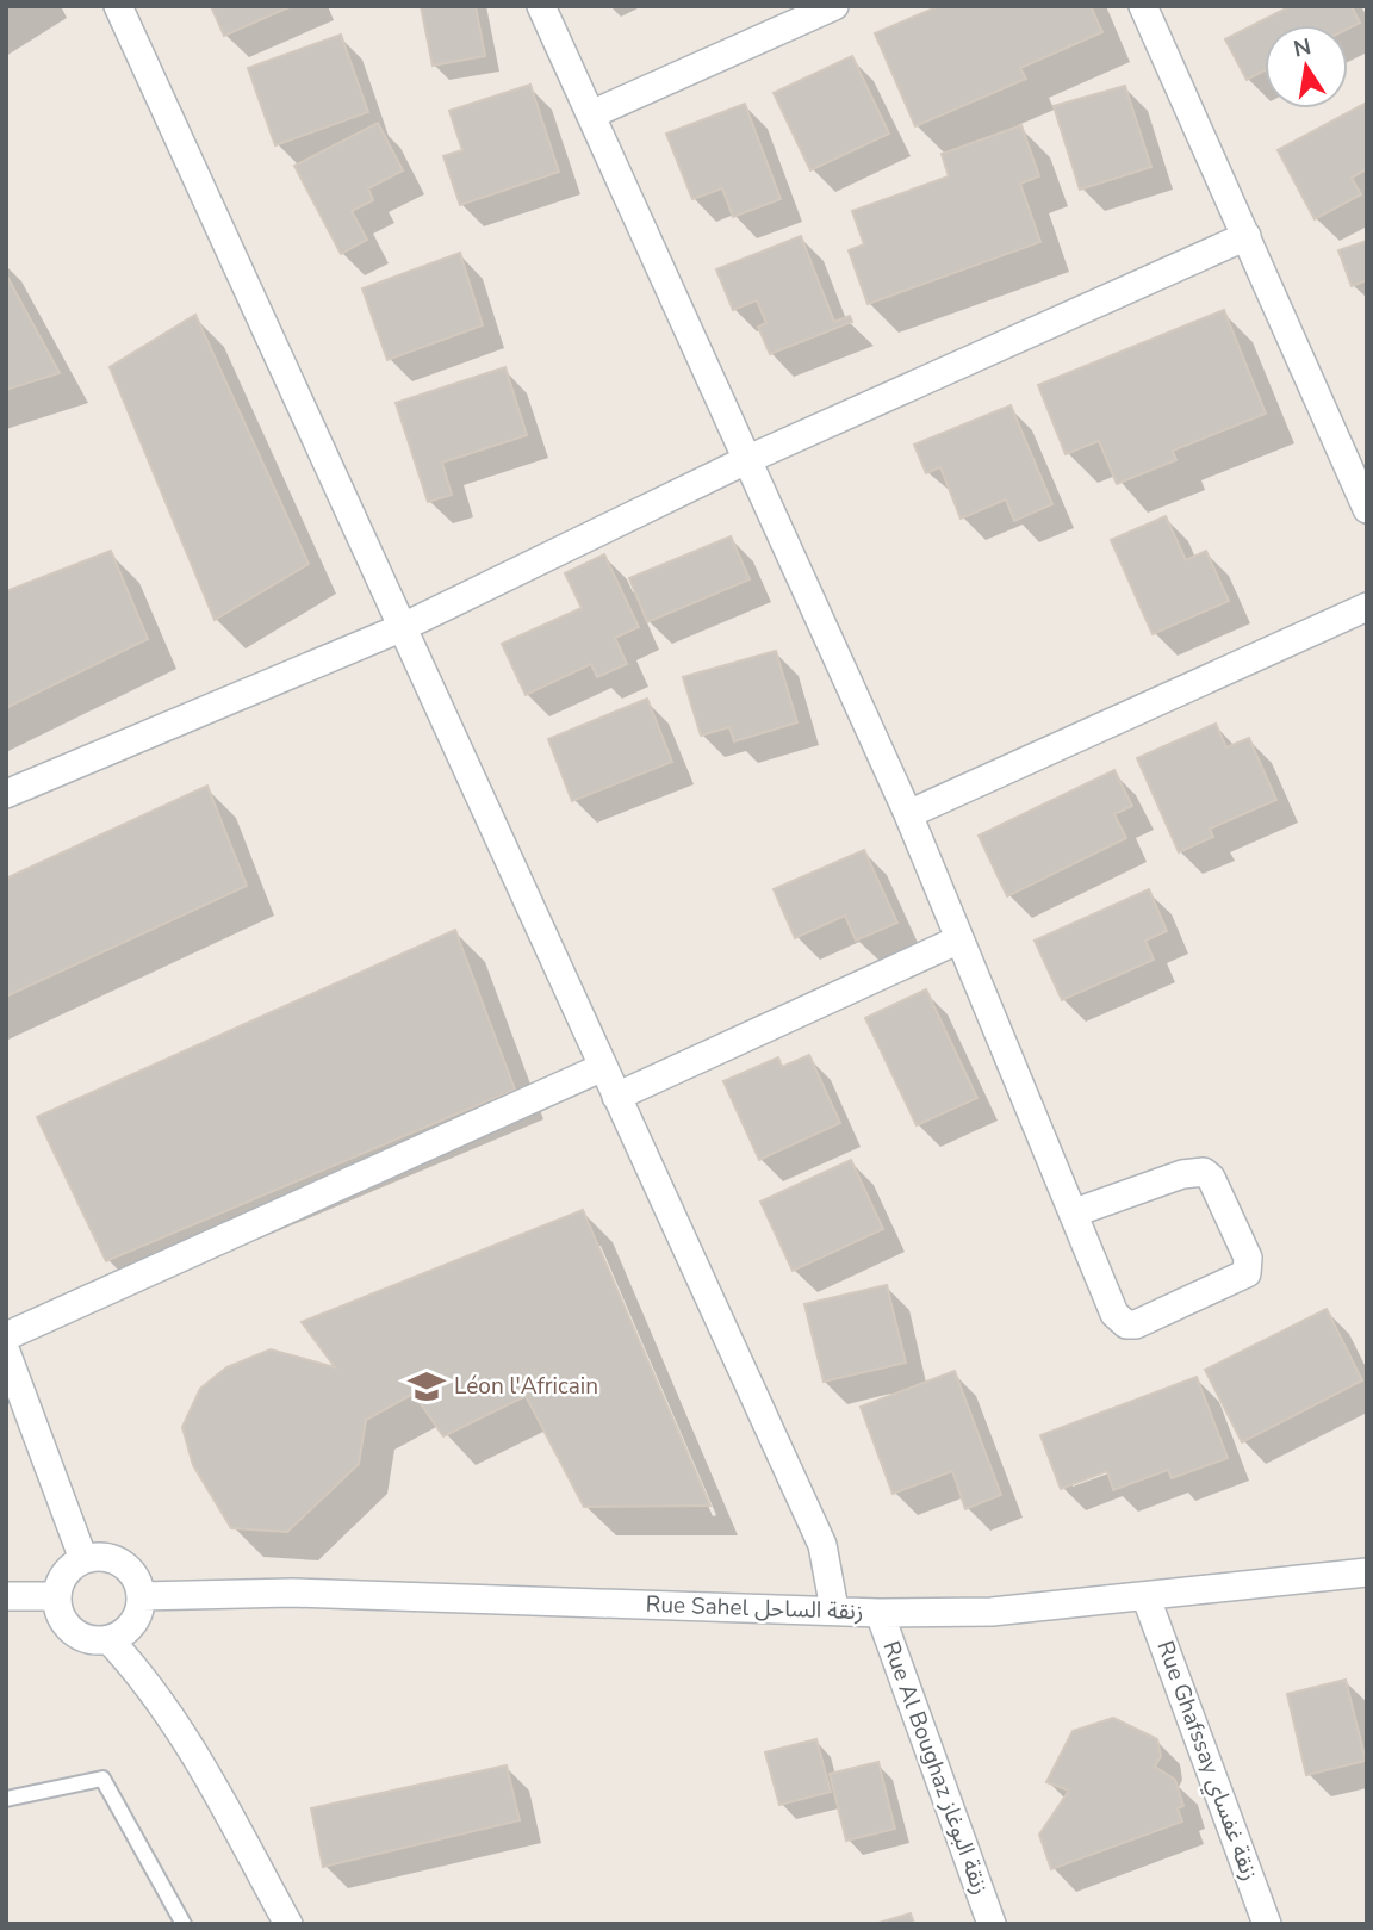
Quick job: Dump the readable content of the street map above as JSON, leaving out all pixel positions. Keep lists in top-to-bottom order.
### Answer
{
  "streets": {
    "street": ["Rue Sahel زنقة الساحل", "Rue Ghafssay زنقة غفساي", "Rue Al Boughaz زنقة البوغاز"]
  },
  "crossings": [
    ["Rue Sahel زنقة الساحل", "Rue Ghafssay زنقة غفساي"],
    ["Rue Sahel زنقة الساحل", "Rue Al Boughaz زنقة البوغاز"]
  ],
  "places": {
    "school or university": ["Léon l'Africain"]
  },
  "north": "top"
}
